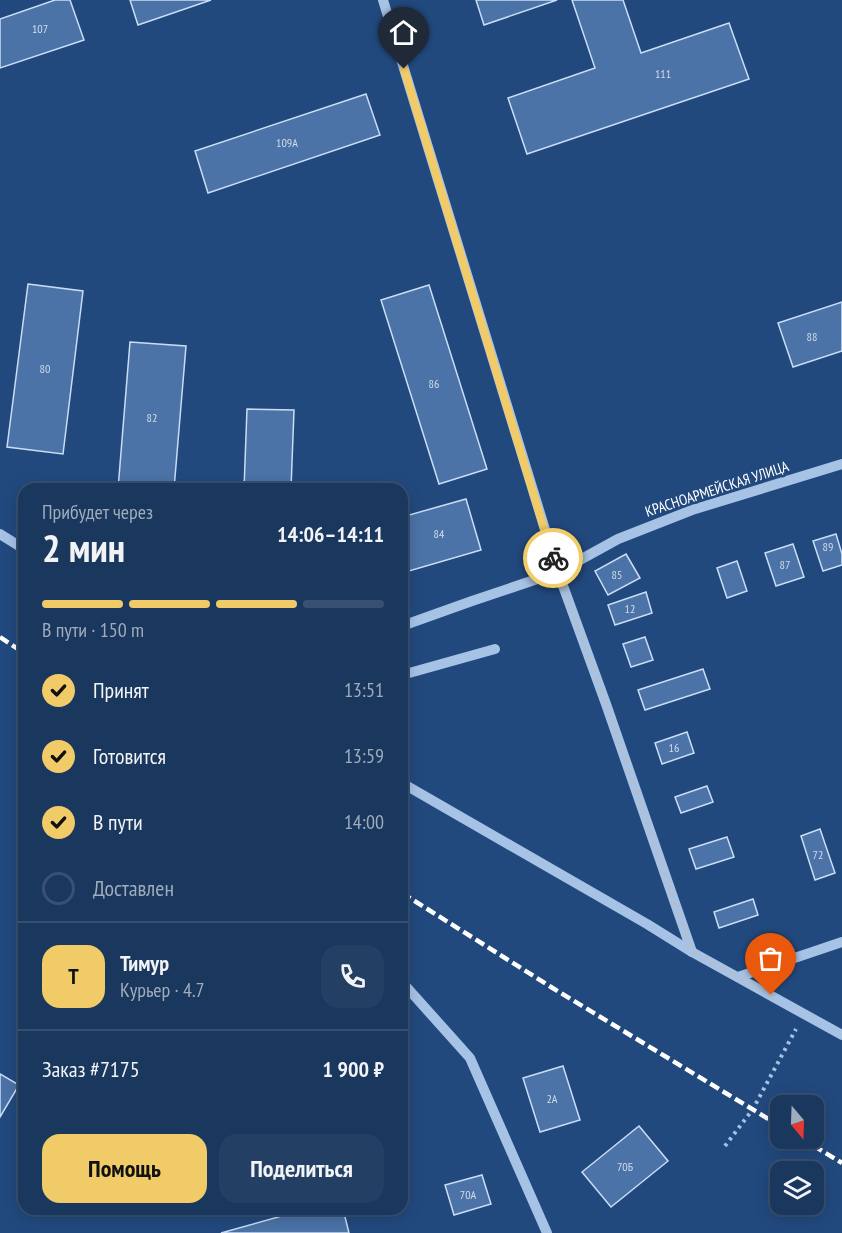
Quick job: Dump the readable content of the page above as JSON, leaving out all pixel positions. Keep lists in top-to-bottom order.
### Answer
{
  "streets": {
    "street": ["КРАСНОАРМЕЙСКАЯ УЛИЦА"]
  },
  "house_numbers": [
    "107",
    "111",
    "109А",
    "88",
    "80",
    "86",
    "82",
    "84",
    "89",
    "87",
    "85",
    "12",
    "16",
    "72",
    "2А",
    "70Б",
    "70А"
  ],
  "north": "bottom",
  "page": {
    "heading": ["2 мин", "Прибудет через", "14:06–14:11"],
    "panel": [
      "Тимур",
      "Курьер · 4.7",
      "Заказ #7175",
      "1 900 ₽"
    ],
    "bar": "В пути · 150 m",
    "list": [
      ["Принят", "13:51"],
      ["Готовится", "13:59"],
      ["В пути", "14:00"],
      "Доставлен"
    ],
    "round": "Т",
    "buttons": ["Помощь", "Поделиться"]
  }
}
